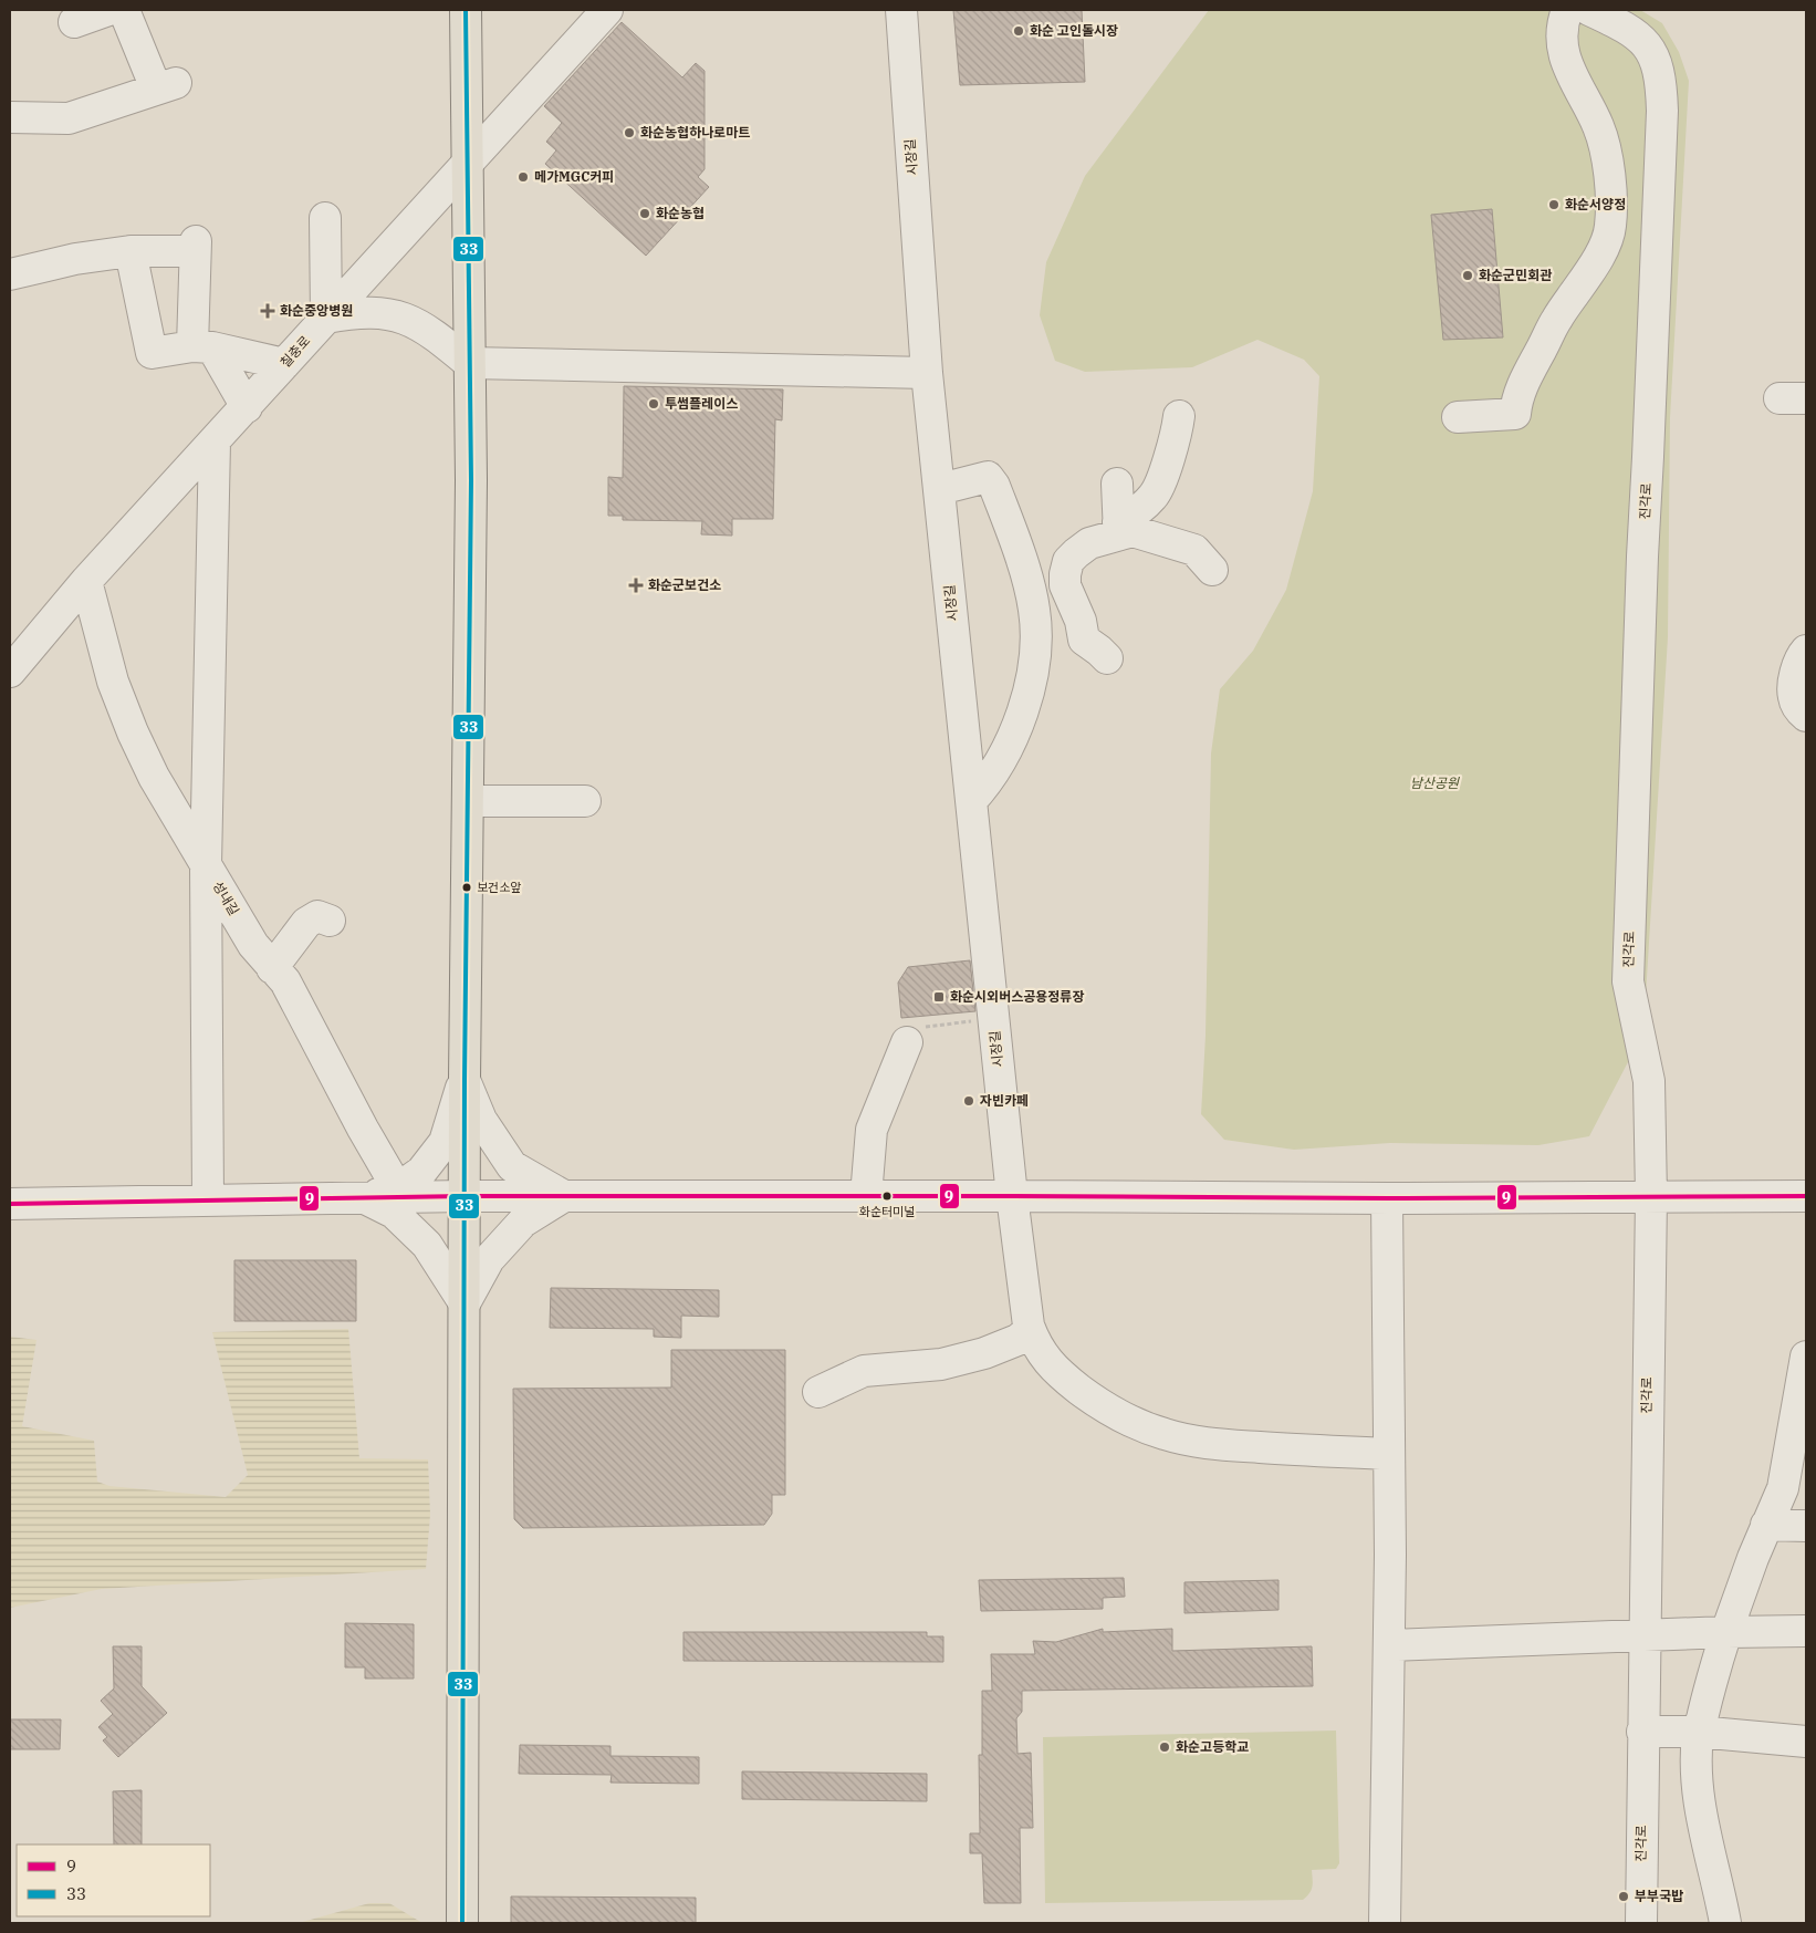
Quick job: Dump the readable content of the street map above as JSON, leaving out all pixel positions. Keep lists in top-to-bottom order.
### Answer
{
  "streets": {
    "street": [
      "시장길",
      "칠충로",
      "진각로",
      "성내길"
    ]
  },
  "crossings": [
    ["칠충로", "성내길"]
  ],
  "parks": ["남산공원"],
  "places": {
    "other": [
      "화순 고인돌시장",
      "화순농협하나로마트",
      "메가MGC커피",
      "화순서양정",
      "화순농협",
      "화순군민회관",
      "투썸플레이스",
      "보건소앞",
      "자빈카페",
      "화순터미널",
      "화순고등학교",
      "부부국밥"
    ],
    "health": ["화순중앙병원", "화순군보건소"],
    "transit": ["화순시외버스공용정류장"]
  },
  "lines": ["transit line 33", "transit line 9"],
  "legend": ["9", "33"]
}
